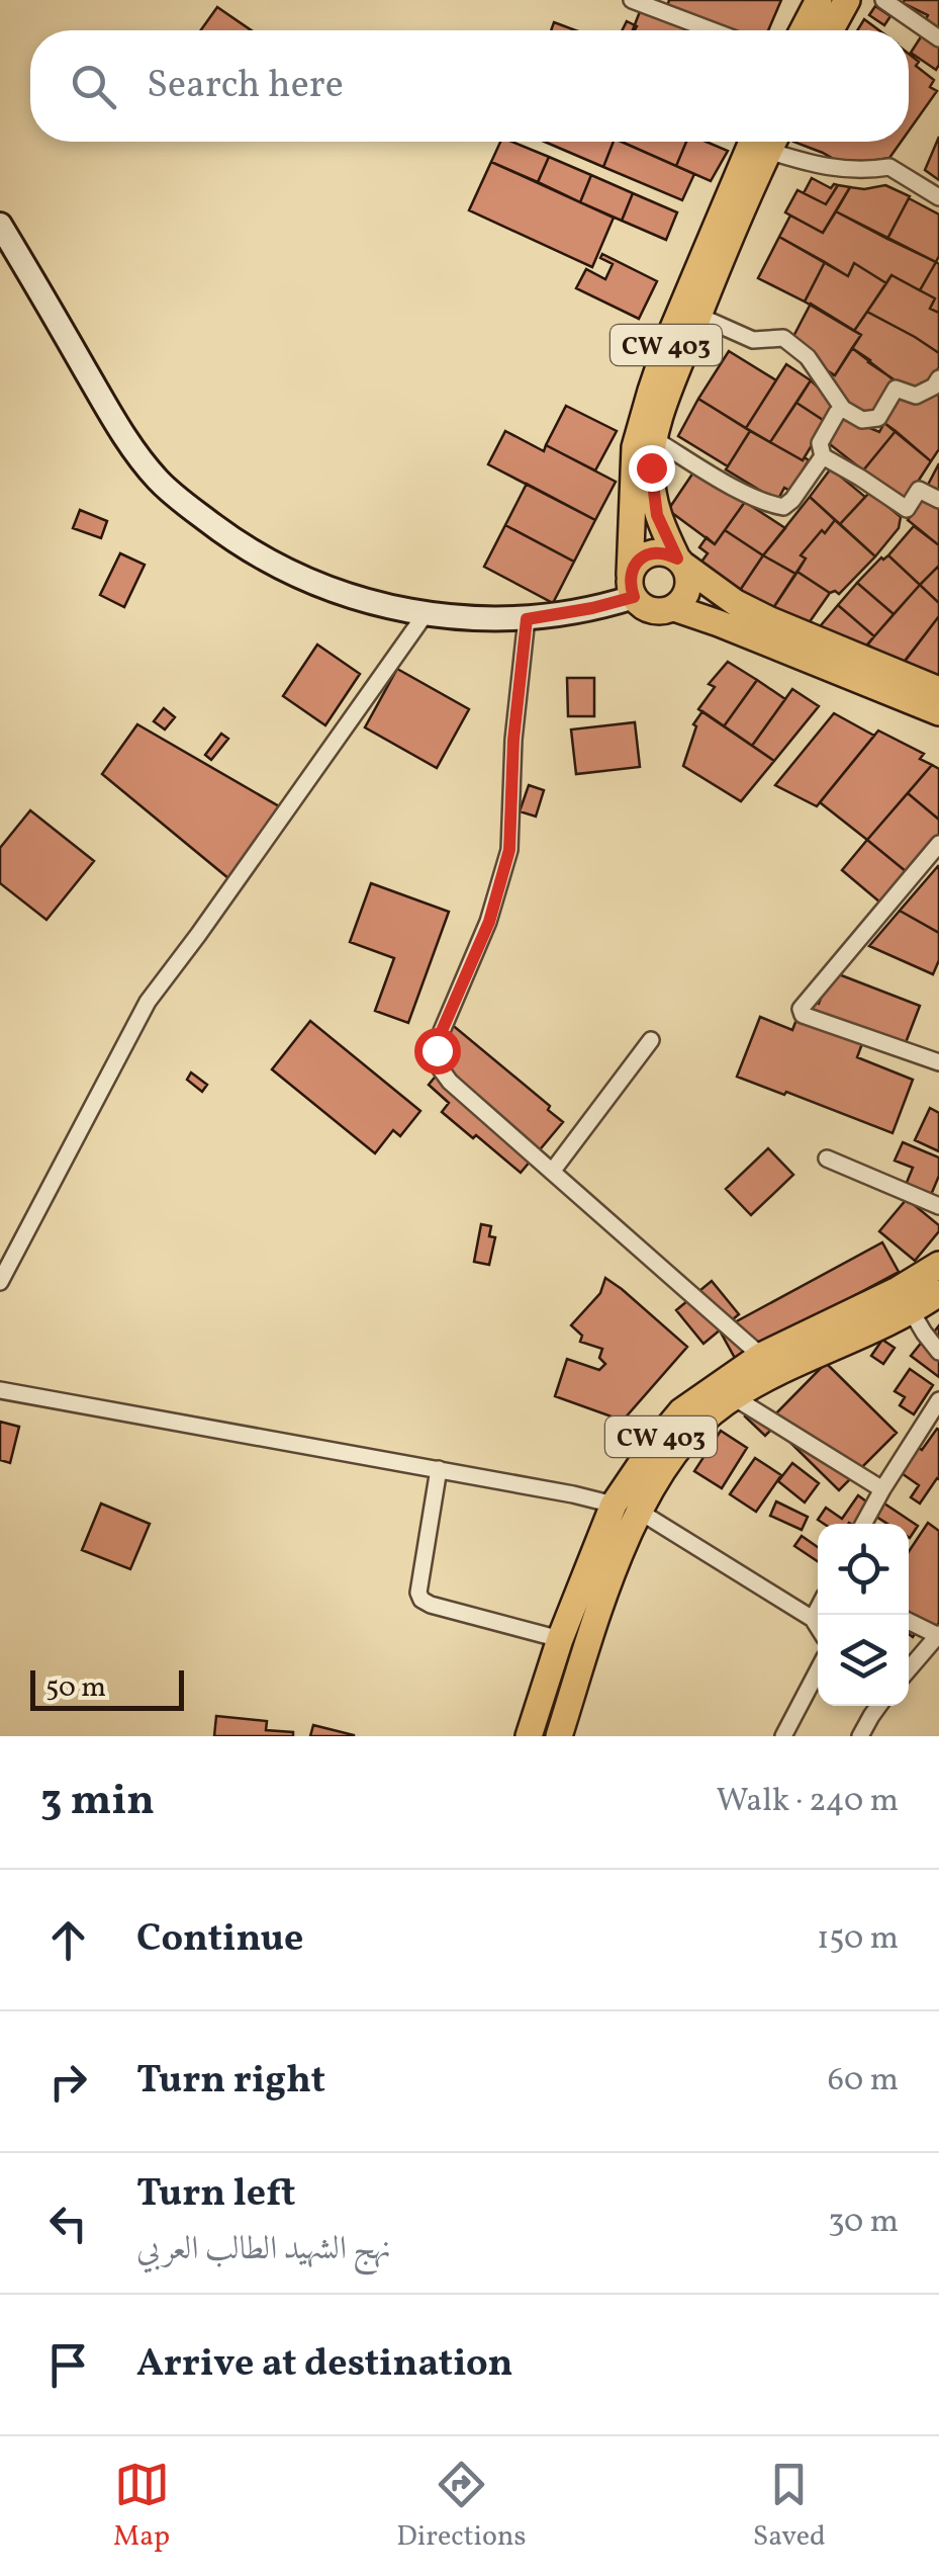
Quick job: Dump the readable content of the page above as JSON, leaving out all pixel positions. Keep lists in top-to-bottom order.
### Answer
{
  "streets": {
    "main road": ["CW 403"]
  },
  "scale_bar": "50 m",
  "page": {
    "search": "Search here",
    "scale": "50 m",
    "heading": ["3 min", "Walk · 240 m"],
    "list": [
      ["Continue", "150 m"],
      ["Turn right", "60 m"],
      ["Turn left", "نهج الشهيد الطالب العربي", "30 m"],
      "Arrive at destination"
    ],
    "nav": ["Map", "Directions", "Saved"]
  }
}
